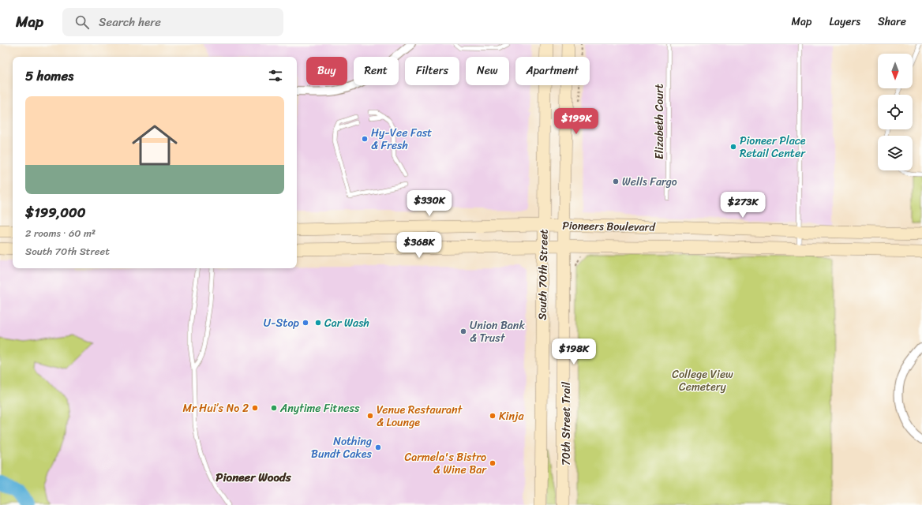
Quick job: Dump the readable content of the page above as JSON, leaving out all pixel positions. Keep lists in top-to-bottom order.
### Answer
{
  "streets": {
    "main road": ["Pioneers Boulevard", "South 70th Street"],
    "lane": ["Elizabeth Court"]
  },
  "crossings": [
    ["Pioneers Boulevard", "South 70th Street"]
  ],
  "districts": ["Pioneer Woods"],
  "parks": ["College View Cemetery"],
  "places": [
    "Hy-Vee Fast & Fresh",
    "Pioneer Place Retail Center",
    "Wells Fargo",
    "U-Stop",
    "Car Wash",
    "Union Bank & Trust",
    "Mr Hui’s No 2",
    "Anytime Fitness",
    "Venue Restaurant & Lounge",
    "Kinja",
    "Nothing Bundt Cakes",
    "Carmela's Bistro & Wine Bar"
  ],
  "north": "bottom",
  "page": {
    "header": "Map",
    "search": "Search here",
    "nav": ["Map", "Layers", "Share"],
    "chip": [
      "Buy",
      "Rent",
      "Filters",
      "New",
      "Apartment"
    ],
    "heading": "5 homes",
    "list": [
      {
        "name": "$199,000",
        "note": "2 rooms · 60 m² · South 70th Street"
      }
    ],
    "price": [
      "$199K",
      "$330K",
      "$273K",
      "$368K",
      "$198K"
    ]
  }
}
